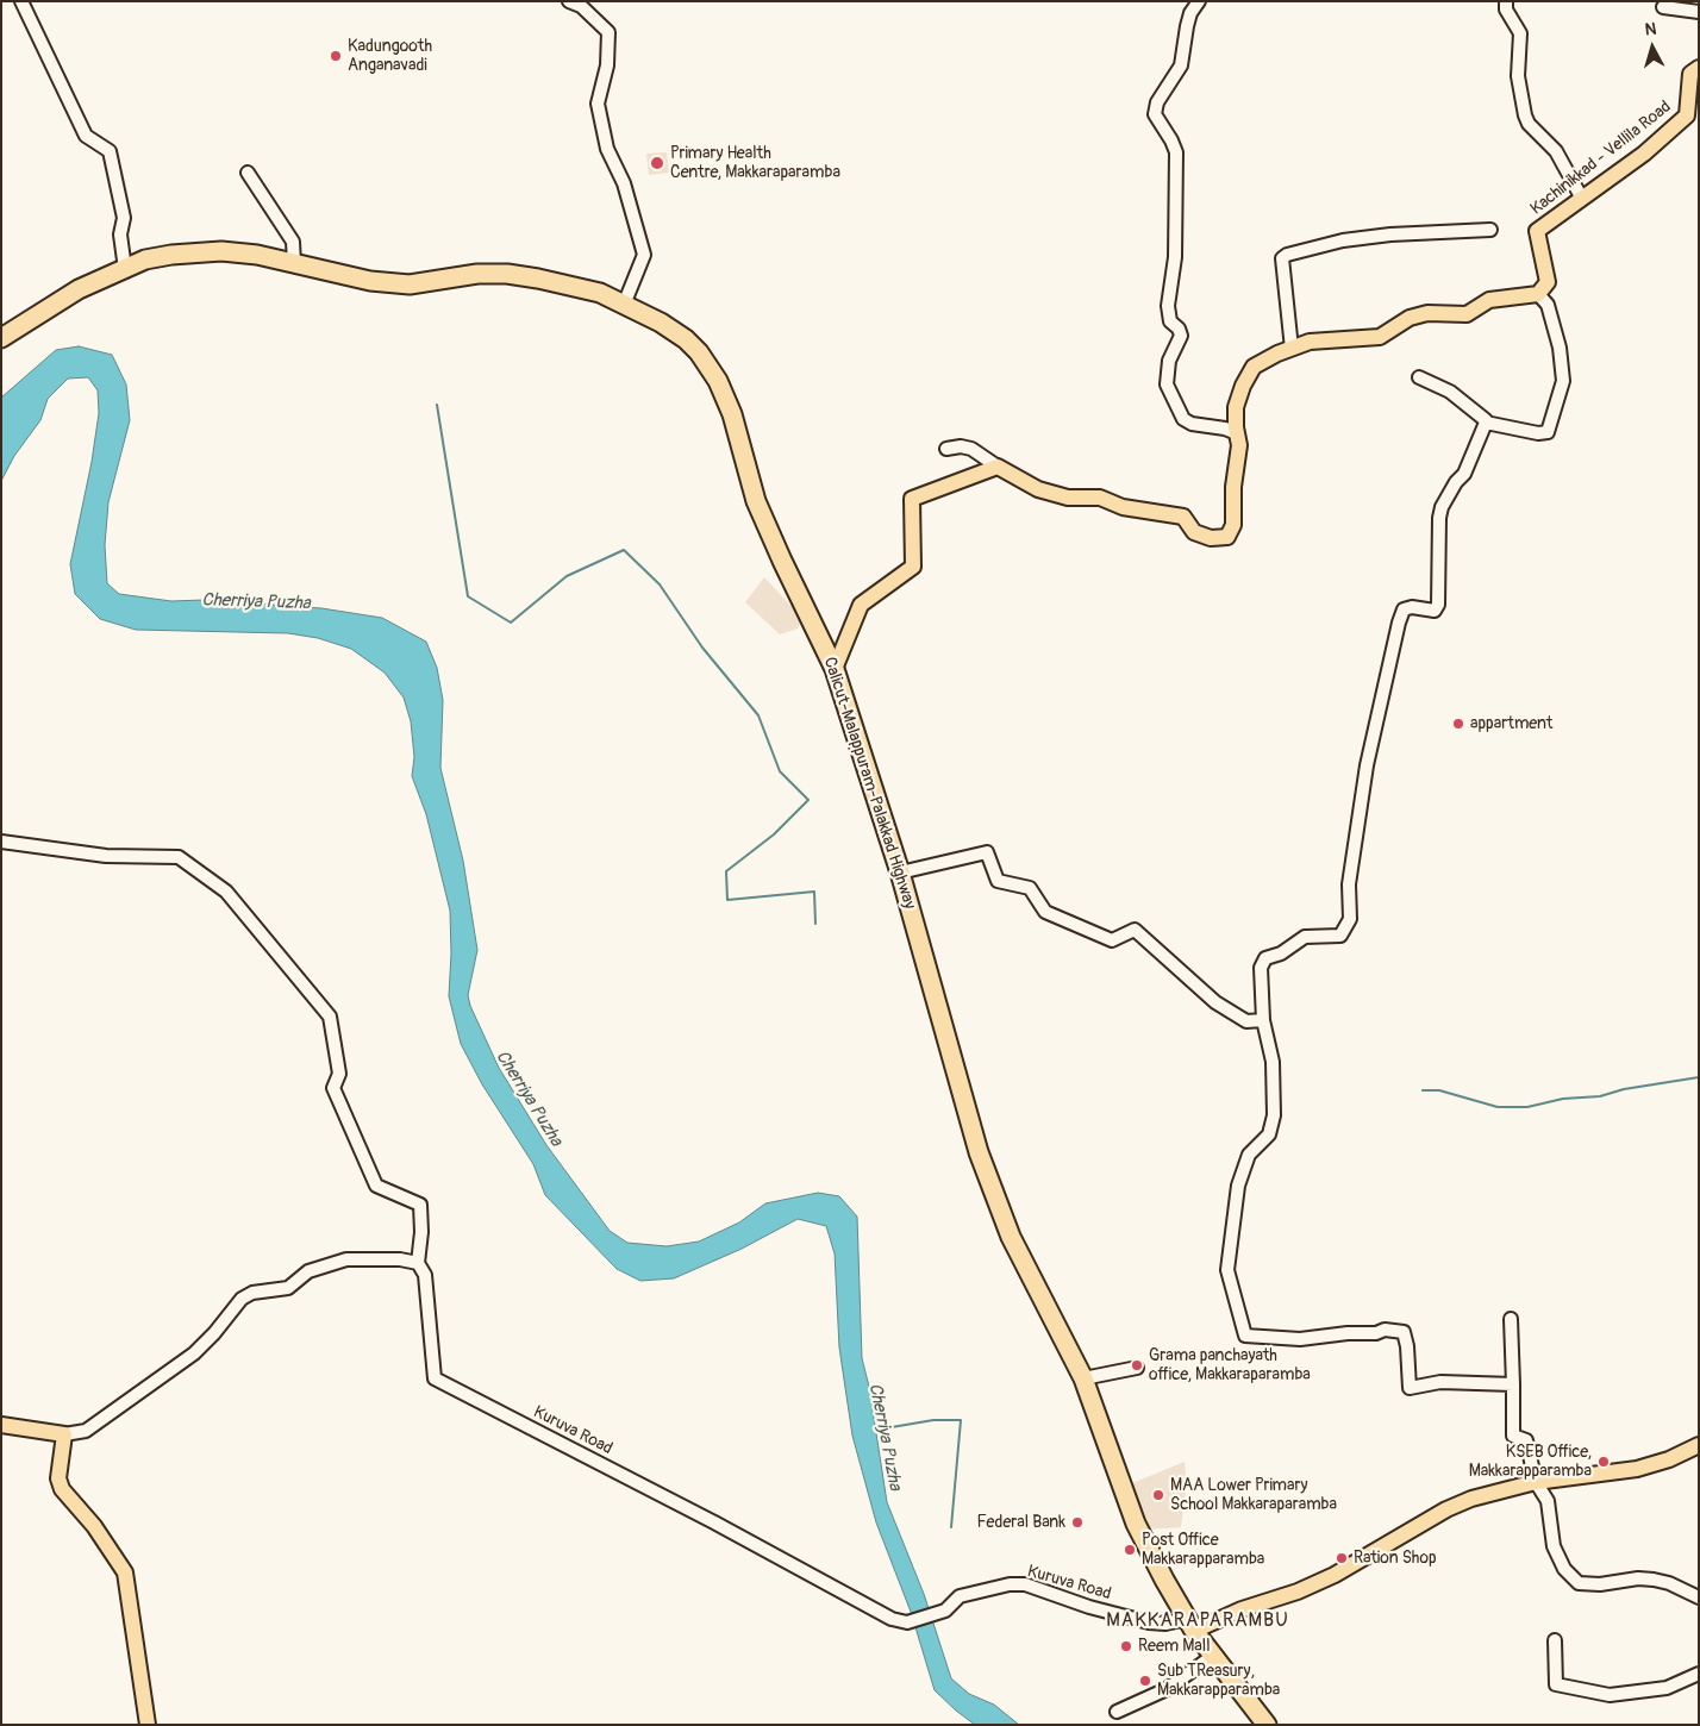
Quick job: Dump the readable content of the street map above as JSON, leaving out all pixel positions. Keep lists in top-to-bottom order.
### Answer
{
  "streets": {
    "highway": ["Calicut-Malappuram-Palakkad Highway"],
    "main road": ["Kachinikkad - Vellila Road"],
    "street": ["Kuruva Road"]
  },
  "crossings": [
    ["Calicut-Malappuram-Palakkad Highway", "Kuruva Road"]
  ],
  "districts": ["MAKKARAPARAMBU"],
  "water": ["Cherriya Puzha"],
  "places": [
    "Kadungooth Anganavadi",
    "Primary Health Centre, Makkaraparamba",
    "appartment",
    "Grama panchayath office, Makkaraparamba",
    "KSEB Office, Makkarapparamba",
    "MAA Lower Primary School Makkaraparamba",
    "Federal Bank",
    "Post Office Makkarapparamba",
    "Ration Shop",
    "Reem Mall",
    "Sub TReasury, Makkarapparamba"
  ],
  "north": "top"
}
